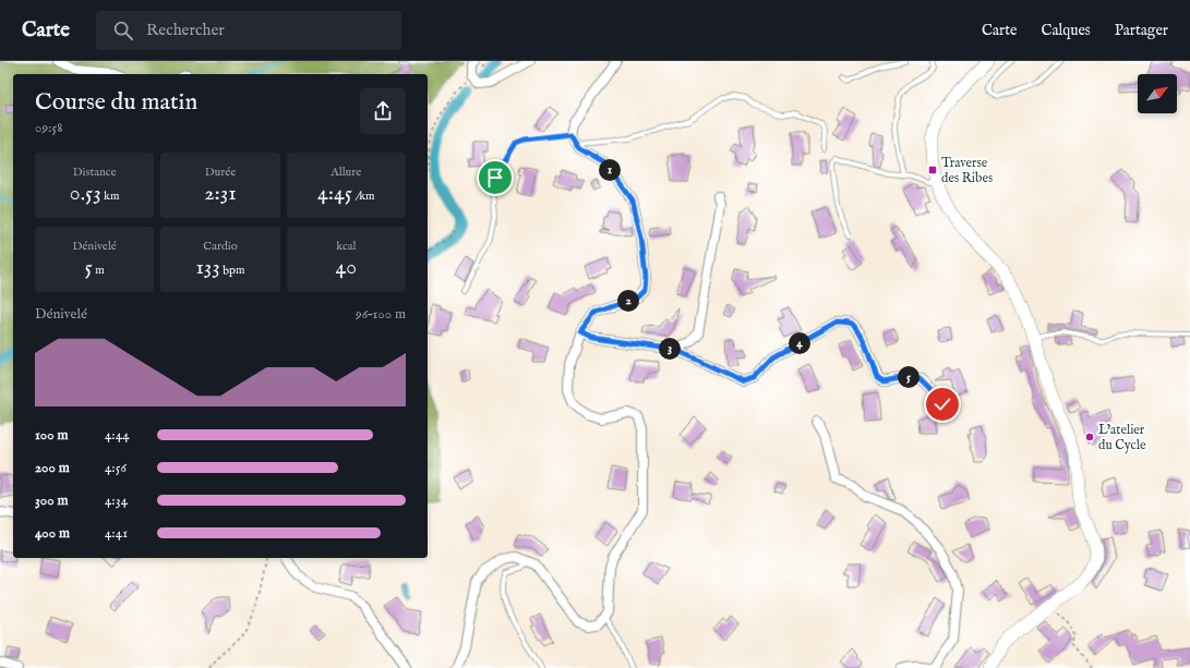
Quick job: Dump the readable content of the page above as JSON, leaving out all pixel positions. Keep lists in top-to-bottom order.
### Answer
{
  "places": {
    "transit": ["Traverse des Ribes"],
    "other": ["L’atelier du Cycle"]
  },
  "north": "top right",
  "page": {
    "header": "Carte",
    "search": "Rechercher",
    "nav": ["Carte", "Calques", "Partager"],
    "heading": ["Course du matin", "09:58"],
    "stats": [
      ["Distance", "0.53 km"],
      ["Durée", "2:31"],
      ["Allure", "4:45 /km"],
      ["Dénivelé", "5 m"],
      ["Cardio", "133 bpm"],
      ["kcal", "40"]
    ],
    "pins": [
      "1",
      "2",
      "4",
      "3",
      "5"
    ],
    "chart": ["Dénivelé", "96–100 m"],
    "list": [
      {
        "name": "100 m",
        "note": "4:44"
      },
      {
        "name": "200 m",
        "note": "4:56"
      },
      {
        "name": "300 m",
        "note": "4:34"
      },
      {
        "name": "400 m",
        "note": "4:41"
      }
    ]
  }
}
